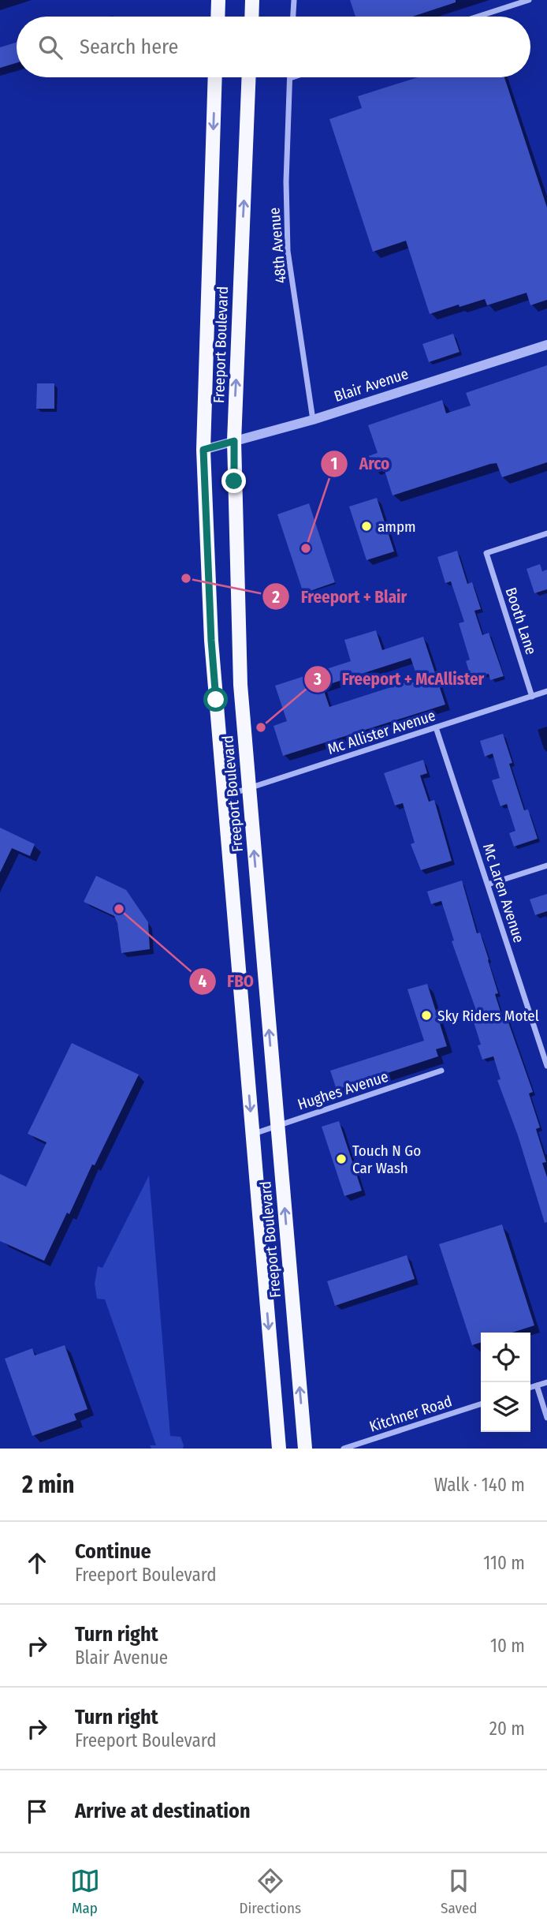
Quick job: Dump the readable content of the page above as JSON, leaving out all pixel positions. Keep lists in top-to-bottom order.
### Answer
{
  "streets": {
    "main road": ["Freeport Boulevard"],
    "street": [
      "48th Avenue",
      "Blair Avenue",
      "Booth Lane",
      "Mc Allister Avenue",
      "Mc Laren Avenue",
      "Hughes Avenue",
      "Kitchner Road"
    ]
  },
  "crossings": [
    ["48th Avenue", "Blair Avenue"],
    ["Freeport Boulevard", "Blair Avenue"],
    ["Freeport Boulevard", "Mc Allister Avenue"],
    ["Freeport Boulevard", "Hughes Avenue"],
    ["Booth Lane", "Mc Allister Avenue"],
    ["Mc Allister Avenue", "Mc Laren Avenue"]
  ],
  "places": [
    "ampm",
    "Arco",
    "Freeport + Blair",
    "Freeport + McAllister",
    "FBO",
    "Sky Riders Motel",
    "Touch N Go Car Wash"
  ],
  "page": {
    "search": "Search here",
    "heading": ["2 min", "Walk · 140 m"],
    "list": [
      ["Continue", "Freeport Boulevard", "110 m"],
      ["Turn right", "Blair Avenue", "10 m"],
      ["Turn right", "Freeport Boulevard", "20 m"],
      "Arrive at destination"
    ],
    "nav": ["Map", "Directions", "Saved"]
  }
}
